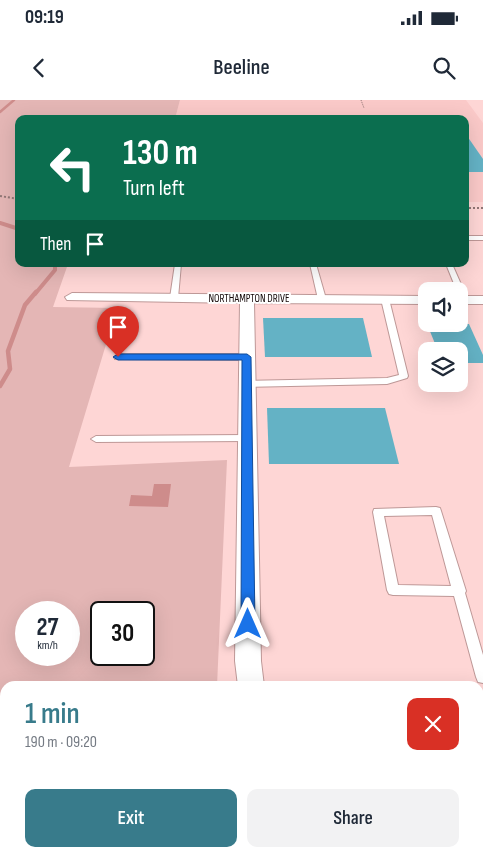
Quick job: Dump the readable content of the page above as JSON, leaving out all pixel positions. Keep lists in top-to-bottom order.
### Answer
{
  "streets": {
    "street": ["NORTHAMPTON DRIVE"]
  },
  "page": {
    "status": "09:19",
    "header": "Beeline",
    "turn": ["130 m", "Turn left"],
    "then": "Then",
    "speed": "27 km/h",
    "limit": "30",
    "heading": ["1 min", "190 m · 09:20"],
    "buttons": ["Exit", "Share"]
  }
}
